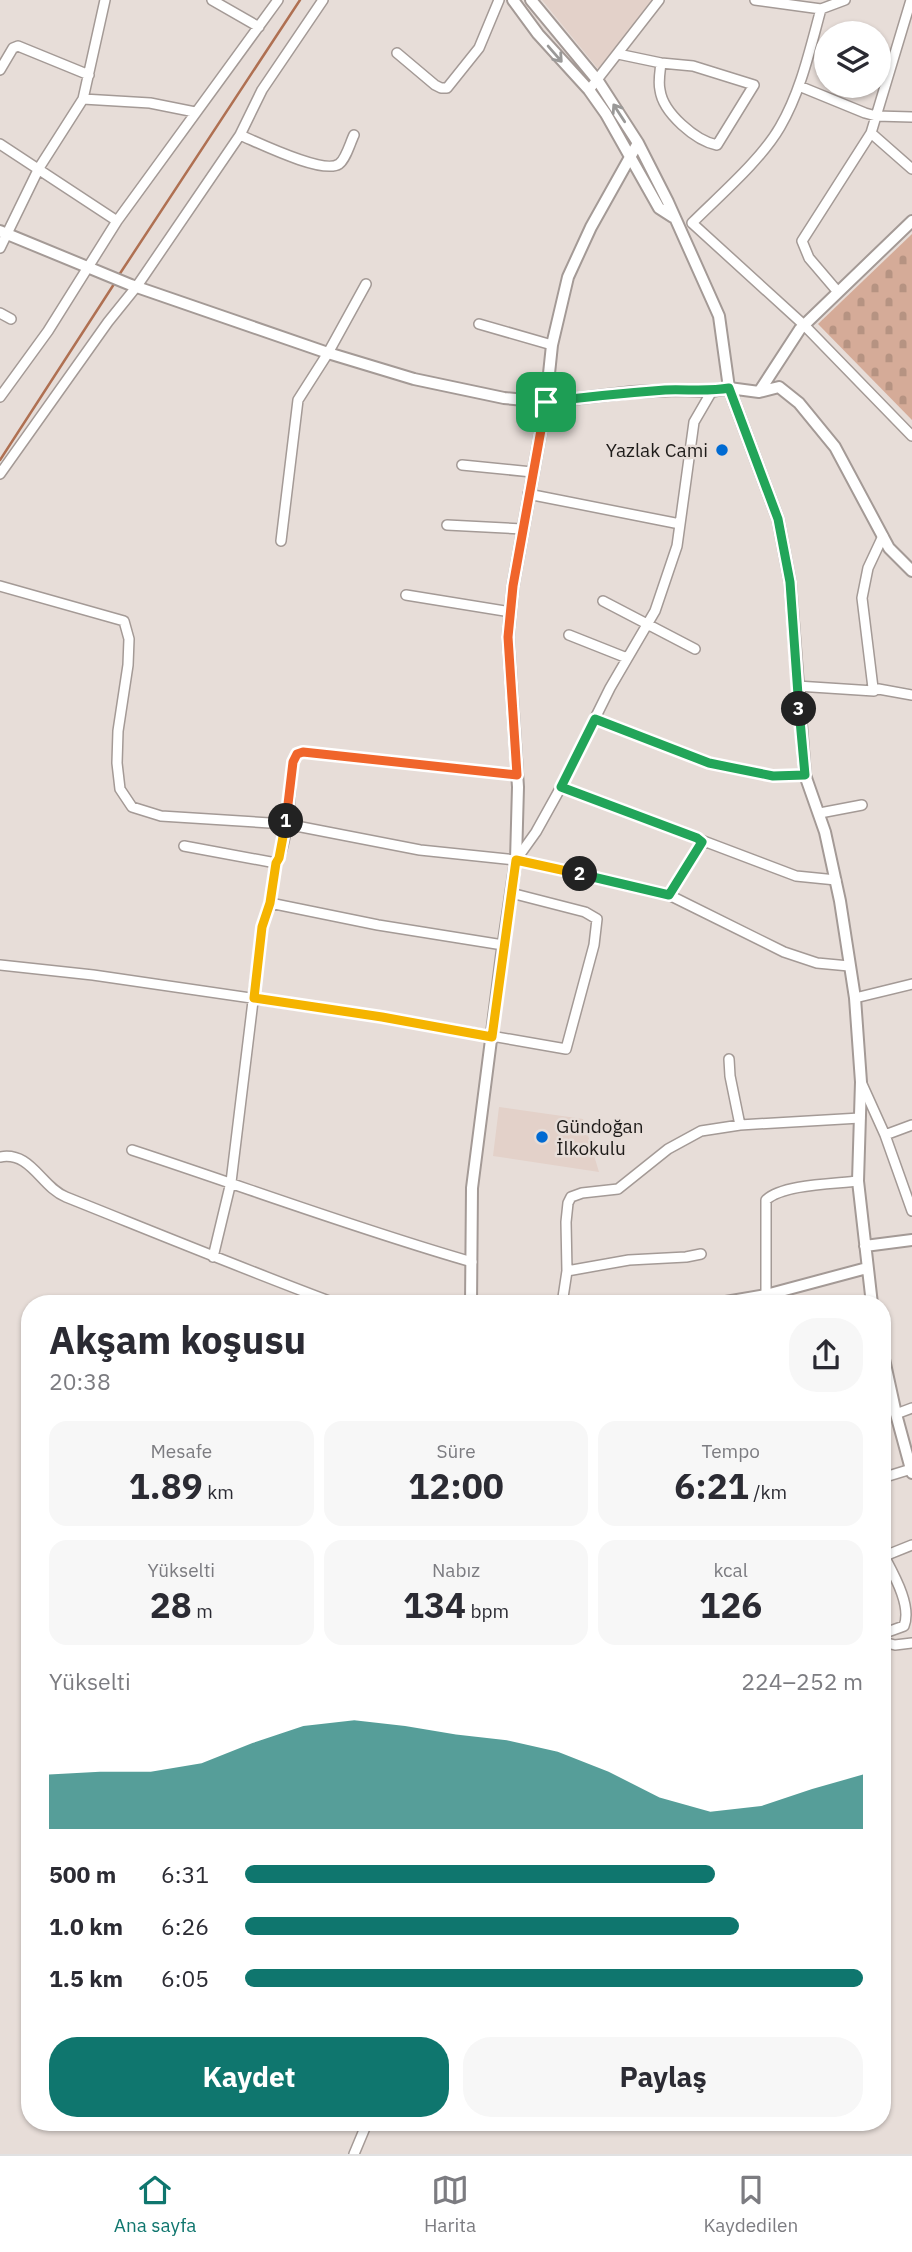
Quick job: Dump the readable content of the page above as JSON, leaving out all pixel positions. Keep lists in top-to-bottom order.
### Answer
{
  "places": ["Yazlak Cami", "Gündoğan İlkokulu"],
  "page": {
    "pins": ["3", "1", "2"],
    "heading": ["Akşam koşusu", "20:38"],
    "stats": [
      ["Mesafe", "1.89 km"],
      ["Süre", "12:00"],
      ["Tempo", "6:21 /km"],
      ["Yükselti", "28 m"],
      ["Nabız", "134 bpm"],
      ["kcal", "126"]
    ],
    "chart": ["Yükselti", "224–252 m"],
    "list": [
      {
        "name": "500 m",
        "note": "6:31"
      },
      {
        "name": "1.0 km",
        "note": "6:26"
      },
      {
        "name": "1.5 km",
        "note": "6:05"
      }
    ],
    "buttons": ["Kaydet", "Paylaş"],
    "tabs": ["Ana sayfa", "Harita", "Kaydedilen"]
  }
}
